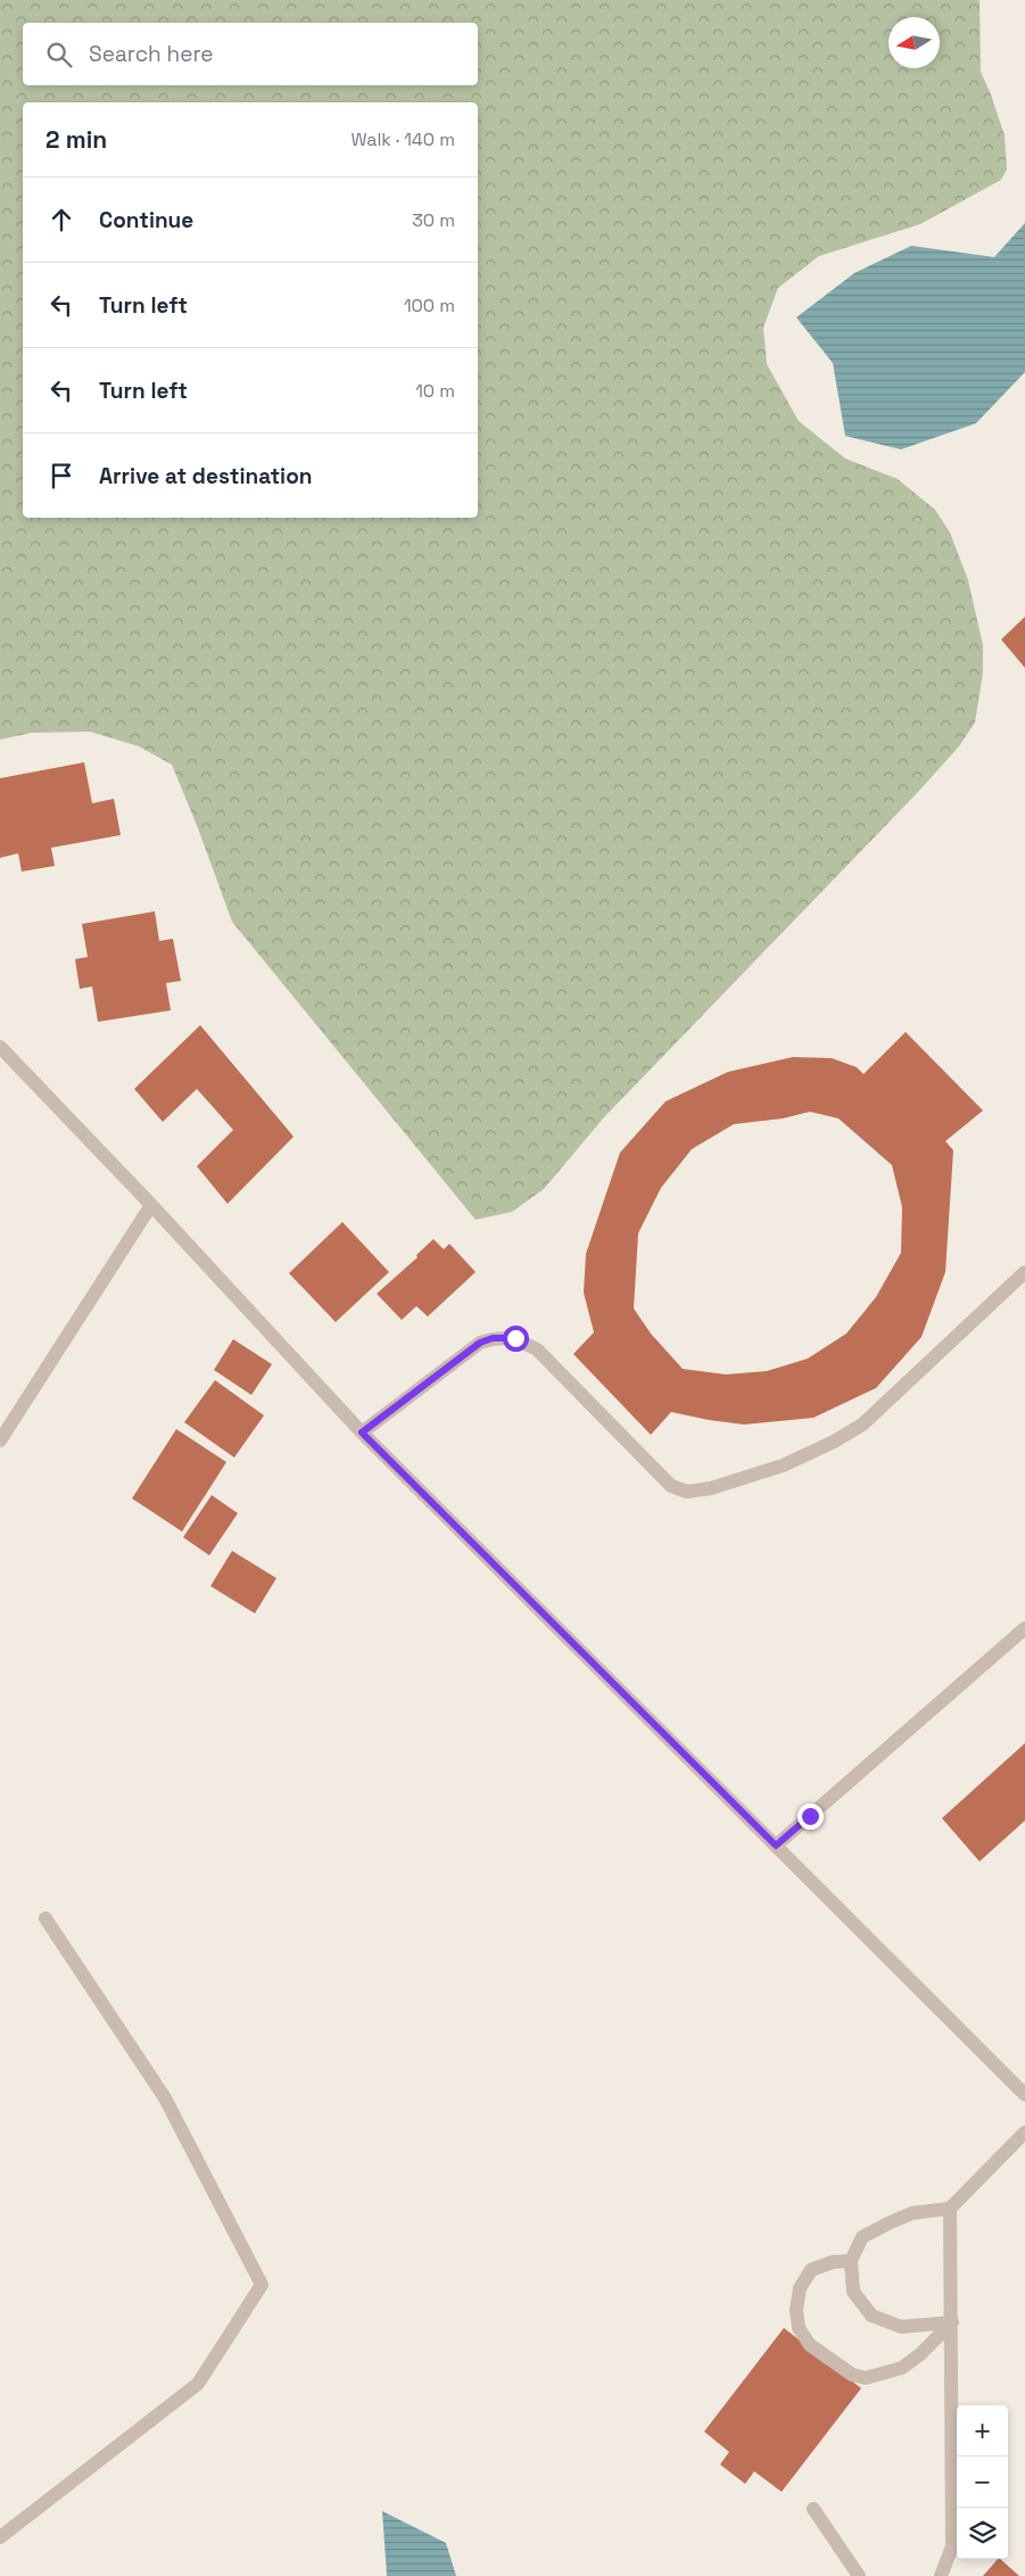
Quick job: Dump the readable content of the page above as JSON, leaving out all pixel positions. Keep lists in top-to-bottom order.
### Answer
{
  "north": "left",
  "page": {
    "search": "Search here",
    "heading": ["2 min", "Walk · 140 m"],
    "list": [
      ["Continue", "30 m"],
      ["Turn left", "100 m"],
      ["Turn left", "10 m"],
      "Arrive at destination"
    ],
    "map_buttons": ["+", "−"]
  }
}
